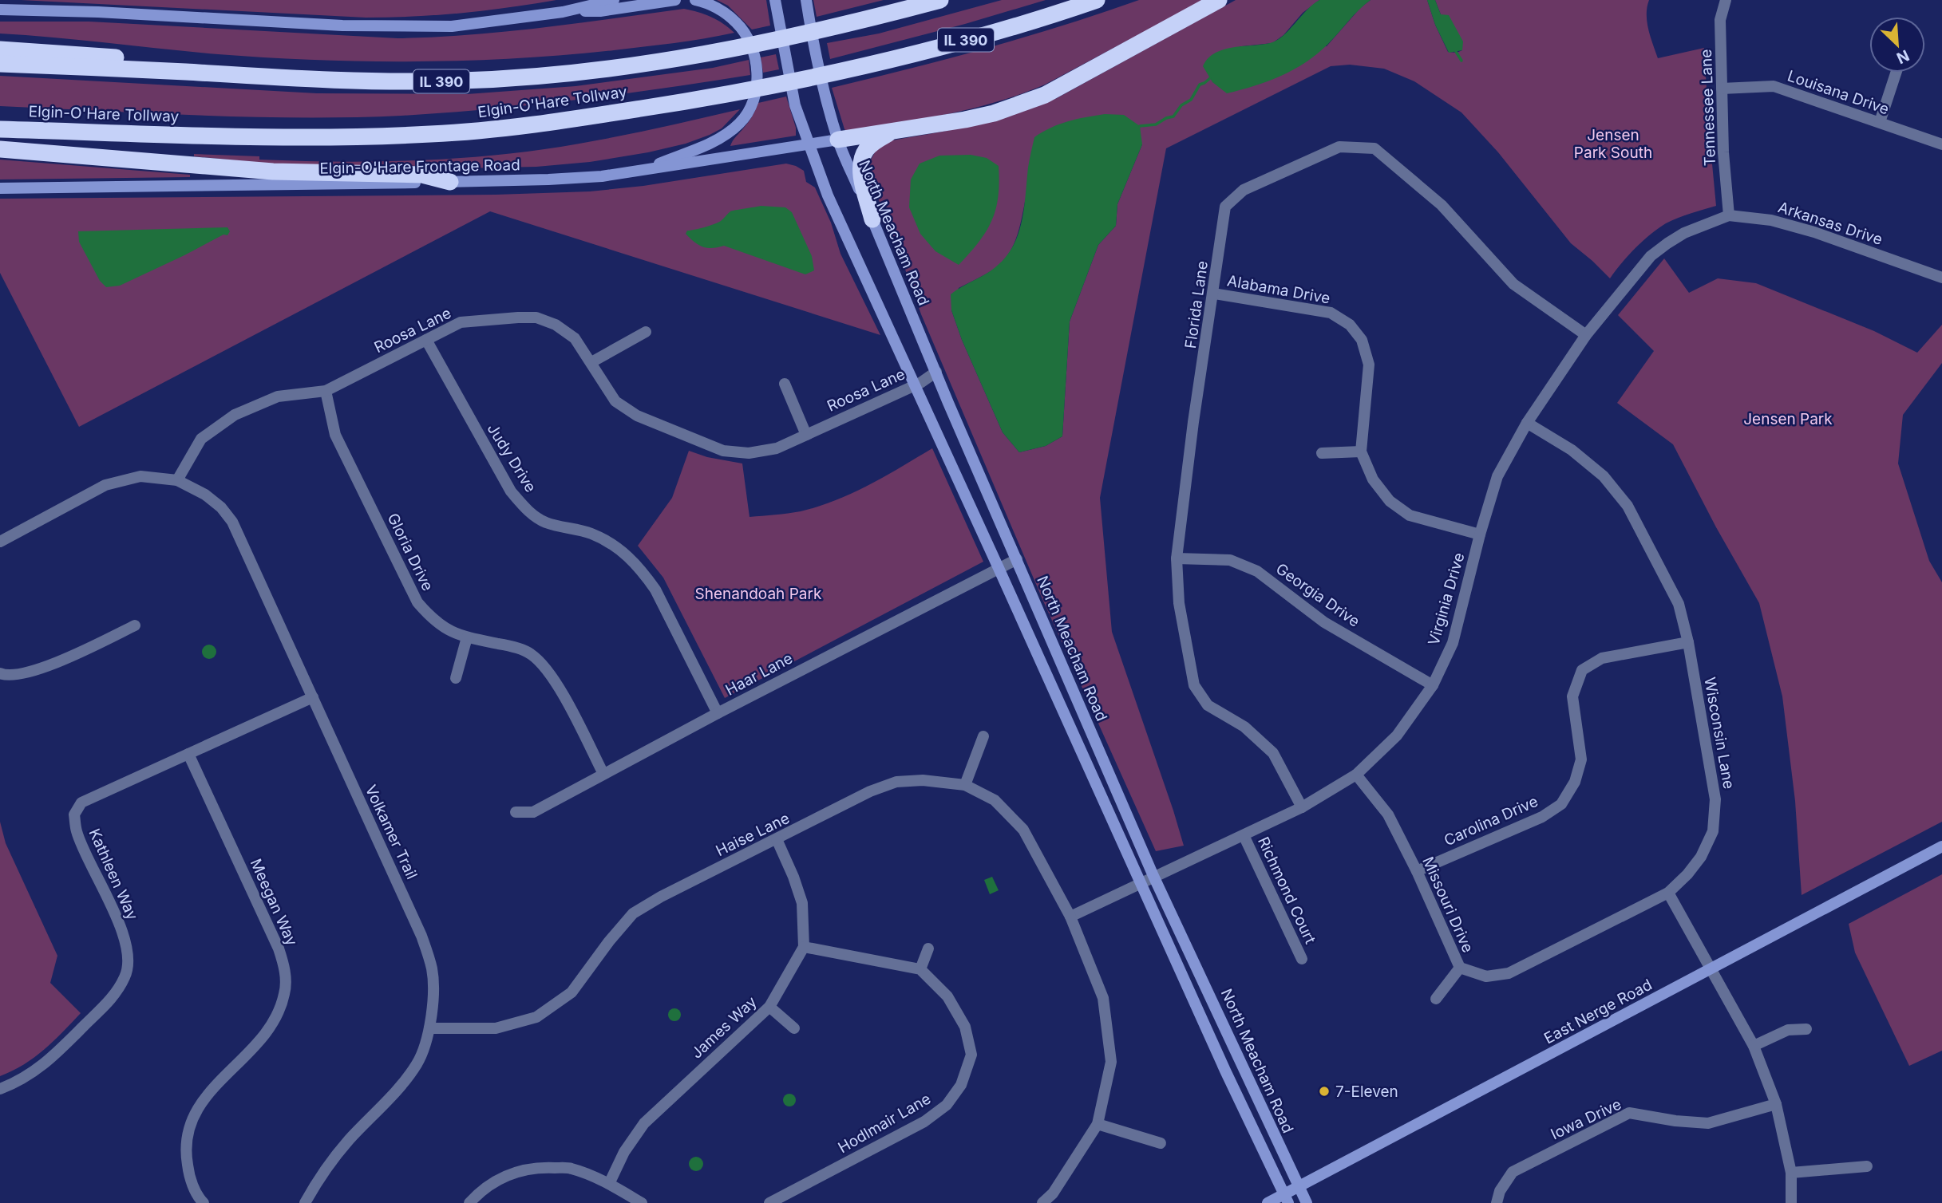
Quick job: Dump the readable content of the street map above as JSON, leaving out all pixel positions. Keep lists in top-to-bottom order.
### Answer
{
  "streets": {
    "highway": ["IL 390", "Elgin-O'Hare Tollway"],
    "main road": ["Elgin-O'Hare Frontage Road", "North Meacham Road", "East Nerge Road"],
    "street": [
      "Louisana Drive",
      "Tennessee Lane",
      "Arkansas Drive",
      "Alabama Drive",
      "Florida Lane",
      "Roosa Lane",
      "Judy Drive",
      "Gloria Drive",
      "Georgia Drive",
      "Virginia Drive",
      "Haar Lane",
      "Wisconsin Lane",
      "Carolina Drive",
      "Volkamer Trail",
      "Haise Lane",
      "Kathleen Way",
      "Richmond Court",
      "Meegan Way",
      "Missouri Drive",
      "James Way",
      "Iowa Drive",
      "Hodlmair Lane"
    ]
  },
  "crossings": [
    ["Louisana Drive", "Tennessee Lane"],
    ["Tennessee Lane", "Arkansas Drive"],
    ["Elgin-O'Hare Frontage Road", "North Meacham Road"],
    ["Arkansas Drive", "Florida Lane"],
    ["Arkansas Drive", "Virginia Drive"],
    ["North Meacham Road", "Roosa Lane"],
    ["North Meacham Road", "Virginia Drive"],
    ["North Meacham Road", "Haar Lane"],
    ["North Meacham Road", "East Nerge Road"],
    ["Alabama Drive", "Florida Lane"],
    ["Alabama Drive", "Virginia Drive"],
    ["Florida Lane", "Georgia Drive"],
    ["Florida Lane", "Virginia Drive"],
    ["Roosa Lane", "Judy Drive"],
    ["Roosa Lane", "Gloria Drive"],
    ["Roosa Lane", "Volkamer Trail"],
    ["Judy Drive", "Haar Lane"],
    ["Gloria Drive", "Haar Lane"],
    ["Georgia Drive", "Virginia Drive"],
    ["Virginia Drive", "Wisconsin Lane"],
    ["Virginia Drive", "Haise Lane"],
    ["Virginia Drive", "Richmond Court"],
    ["Virginia Drive", "Missouri Drive"],
    ["Wisconsin Lane", "Carolina Drive"],
    ["Wisconsin Lane", "Missouri Drive"],
    ["Carolina Drive", "Missouri Drive"],
    ["Volkamer Trail", "Haise Lane"],
    ["Volkamer Trail", "Kathleen Way"],
    ["Kathleen Way", "Meegan Way"]
  ],
  "parks": ["Jensen Park South", "Jensen Park", "Shenandoah Park"],
  "places": ["7-Eleven"],
  "north": "bottom right"
}
